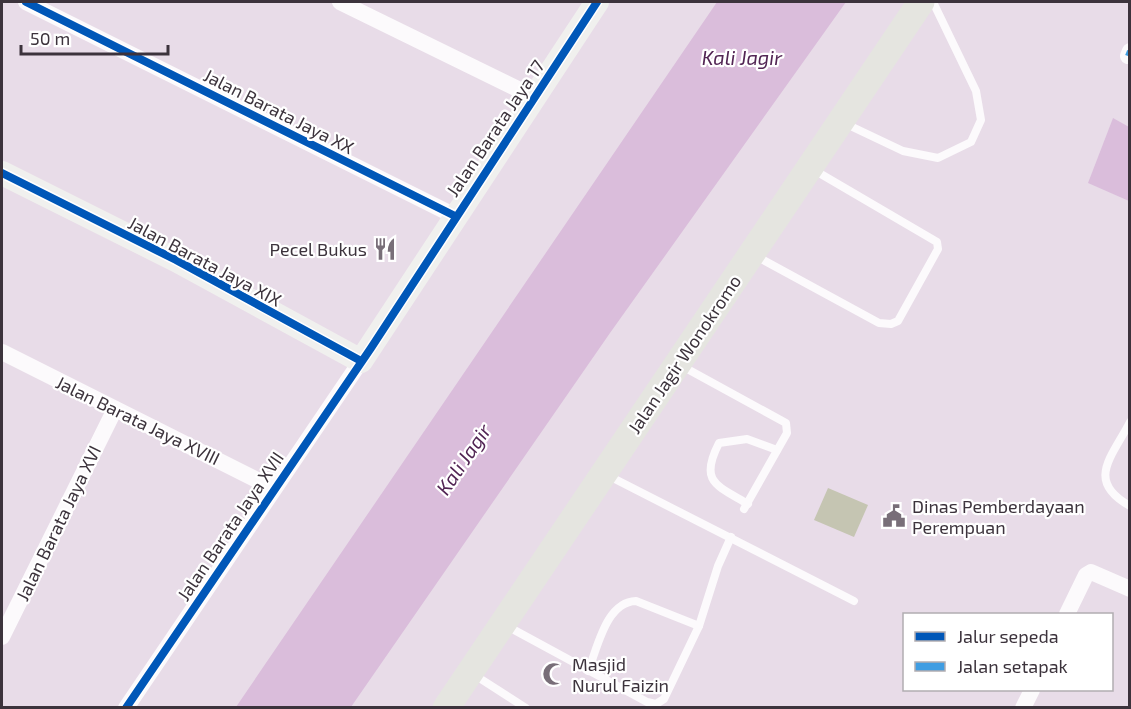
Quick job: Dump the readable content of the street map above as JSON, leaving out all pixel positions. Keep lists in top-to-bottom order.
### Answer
{
  "streets": {
    "main road": ["Jalan Jagir Wonokromo"],
    "street": [
      "Jalan Barata Jaya XX",
      "Jalan Barata Jaya 17",
      "Jalan Barata Jaya XIX",
      "Jalan Barata Jaya XVIII",
      "Jalan Barata Jaya XVI",
      "Jalan Barata Jaya XVII"
    ]
  },
  "crossings": [
    ["Jalan Barata Jaya XX", "Jalan Barata Jaya 17"],
    ["Jalan Barata Jaya 17", "Jalan Barata Jaya XIX"],
    ["Jalan Barata Jaya 17", "Jalan Barata Jaya XVII"],
    ["Jalan Barata Jaya XIX", "Jalan Barata Jaya XVII"],
    ["Jalan Barata Jaya XVIII", "Jalan Barata Jaya XVI"],
    ["Jalan Barata Jaya XVIII", "Jalan Barata Jaya XVII"]
  ],
  "water": ["Kali Jagir"],
  "places": {
    "restaurant": ["Pecel Bukus"],
    "public building": ["Dinas Pemberdayaan Perempuan"],
    "mosque": ["Masjid Nurul Faizin"]
  },
  "legend": ["Jalur sepeda", "Jalan setapak"],
  "scale_bar": "50 m"
}
